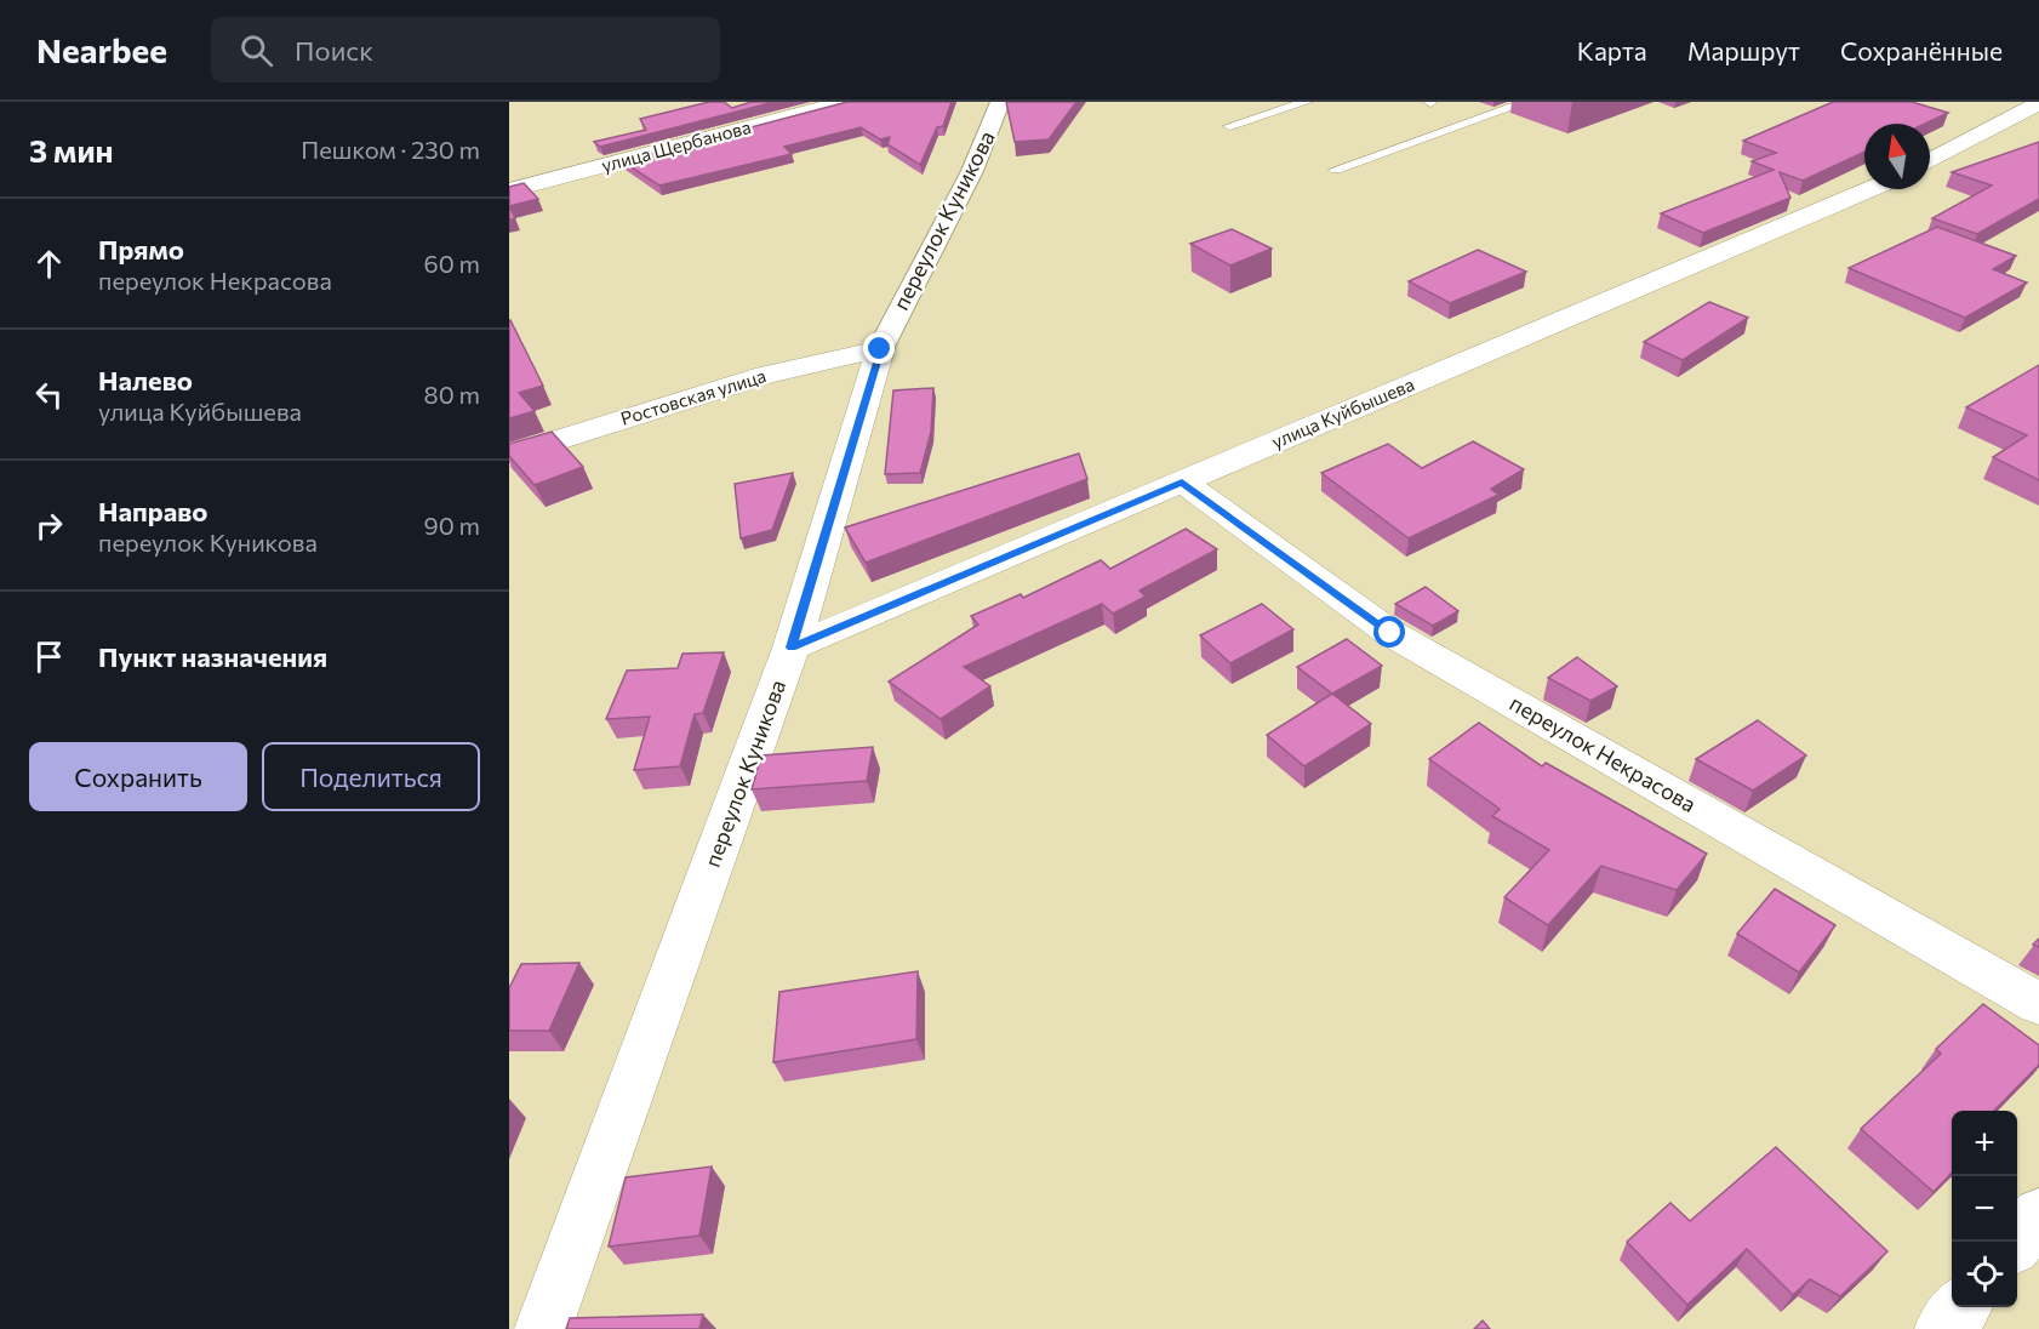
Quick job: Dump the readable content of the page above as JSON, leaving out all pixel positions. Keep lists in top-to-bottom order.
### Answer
{
  "streets": {
    "street": [
      "улица Щербанова",
      "переулок Куникова",
      "Ростовская улица",
      "улица Куйбышева",
      "переулок Некрасова"
    ]
  },
  "crossings": [
    ["переулок Куникова", "Ростовская улица"],
    ["переулок Куникова", "улица Куйбышева"],
    ["улица Куйбышева", "переулок Некрасова"]
  ],
  "north": "top",
  "page": {
    "header": "Nearbee",
    "search": "Поиск",
    "nav": ["Карта", "Маршрут", "Сохранённые"],
    "heading": ["3 мин", "Пешком · 230 m"],
    "list": [
      ["Прямо", "переулок Некрасова", "60 m"],
      ["Налево", "улица Куйбышева", "80 m"],
      ["Направо", "переулок Куникова", "90 m"],
      "Пункт назначения"
    ],
    "buttons": ["Сохранить", "Поделиться"],
    "map_buttons": ["+", "−"]
  }
}
